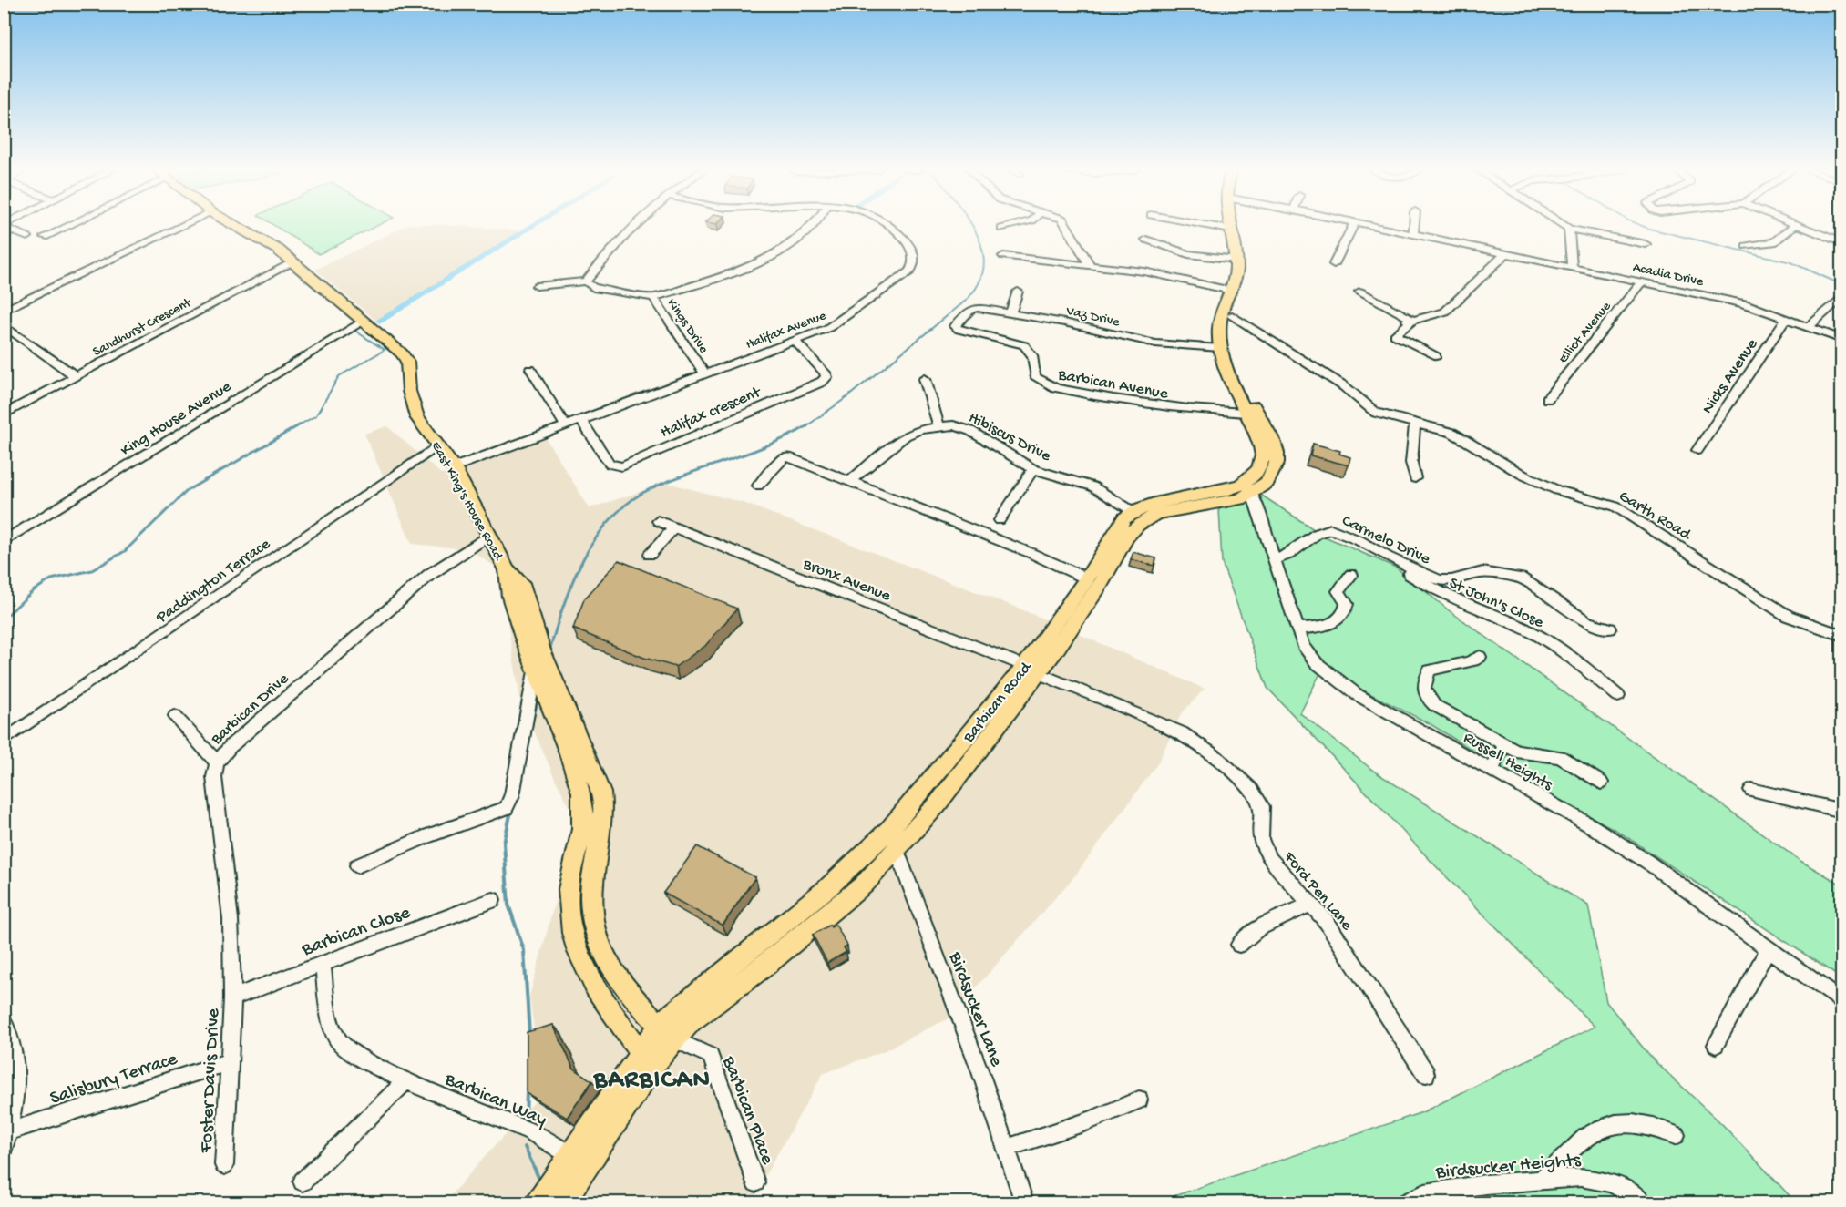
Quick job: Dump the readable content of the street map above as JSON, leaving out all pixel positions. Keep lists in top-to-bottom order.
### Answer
{
  "streets": {
    "main road": ["East King's House Road", "Barbican Road"],
    "street": [
      "Acadia Drive",
      "Vaz Drive",
      "Kings Drive",
      "Sandhurst Crescent",
      "Halifax Avenue",
      "Elliot Avenue",
      "Nicks Avenue",
      "Barbican Avenue",
      "Halifax crescent",
      "King House Avenue",
      "Hibiscus Drive",
      "Garth Road",
      "Carmelo Drive",
      "Bronx Avenue",
      "Paddington Terrace",
      "St John's Close",
      "Barbican Drive",
      "Russell Heights",
      "Ford Pen Lane",
      "Barbican Close",
      "Birdsucker Lane",
      "Salisbury Terrace",
      "Foster Davis Drive",
      "Barbican Way",
      "Barbican Place",
      "Birdsucker Heights"
    ]
  },
  "crossings": [
    ["Acadia Drive", "Elliot Avenue"],
    ["Acadia Drive", "Nicks Avenue"],
    ["Vaz Drive", "Barbican Avenue"],
    ["Vaz Drive", "Barbican Road"],
    ["Kings Drive", "Halifax Avenue"],
    ["Sandhurst Crescent", "East King's House Road"],
    ["Halifax Avenue", "Halifax crescent"],
    ["Halifax Avenue", "East King's House Road"],
    ["Barbican Avenue", "Barbican Road"],
    ["King House Avenue", "East King's House Road"],
    ["Hibiscus Drive", "Barbican Road"],
    ["East King's House Road", "Paddington Terrace"],
    ["East King's House Road", "Barbican Road"],
    ["East King's House Road", "Barbican Drive"],
    ["East King's House Road", "Barbican Place"],
    ["Garth Road", "Barbican Road"],
    ["Carmelo Drive", "St John's Close"],
    ["Carmelo Drive", "Russell Heights"],
    ["Bronx Avenue", "Barbican Road"],
    ["Bronx Avenue", "Ford Pen Lane"],
    ["Barbican Road", "Russell Heights"],
    ["Barbican Road", "Ford Pen Lane"],
    ["Barbican Road", "Birdsucker Lane"],
    ["Barbican Road", "Barbican Way"],
    ["Barbican Road", "Barbican Place"],
    ["Barbican Drive", "Barbican Close"],
    ["Barbican Drive", "Foster Davis Drive"],
    ["Barbican Close", "Foster Davis Drive"],
    ["Barbican Close", "Barbican Way"],
    ["Salisbury Terrace", "Foster Davis Drive"]
  ],
  "districts": ["BARBICAN"]
}
